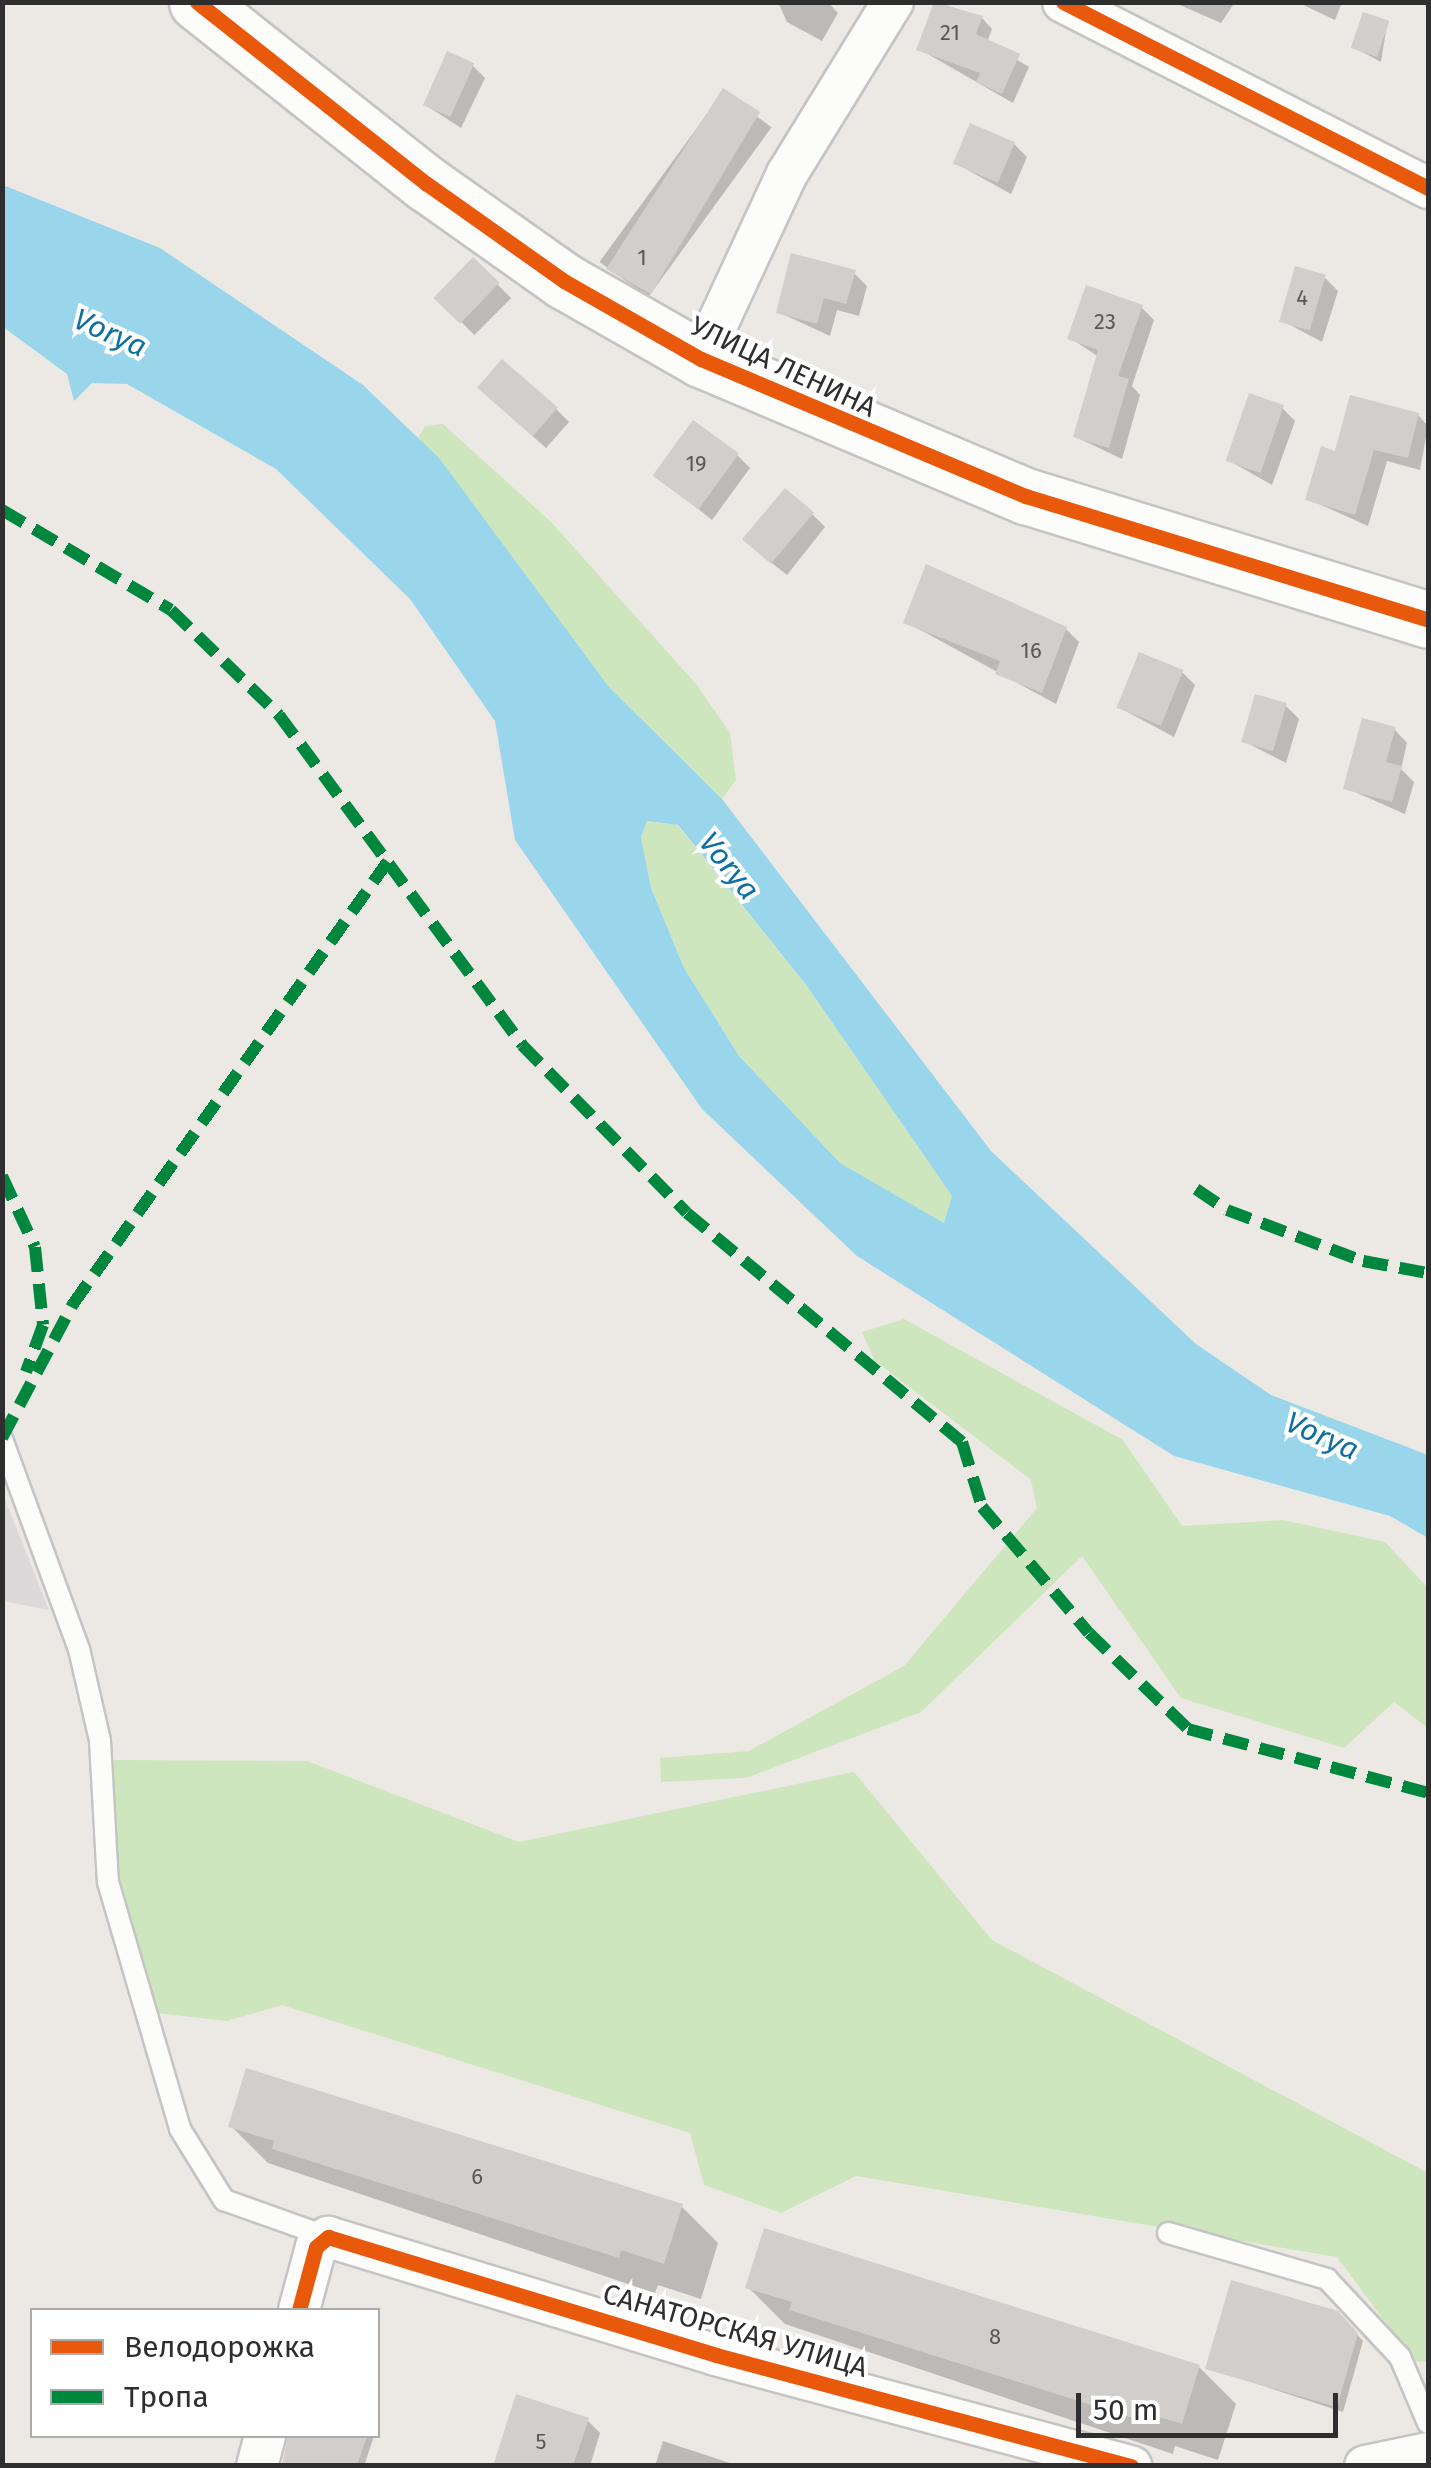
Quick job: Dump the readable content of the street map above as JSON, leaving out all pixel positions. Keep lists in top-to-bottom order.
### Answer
{
  "streets": {
    "street": ["УЛИЦА ЛЕНИНА", "САНАТОРСКАЯ УЛИЦА"]
  },
  "water": ["Vorya"],
  "house_numbers": [
    "21",
    "1",
    "4",
    "23",
    "19",
    "16",
    "6",
    "8",
    "5"
  ],
  "legend": ["Велодорожка", "Тропа"],
  "scale_bar": "50 m"
}
